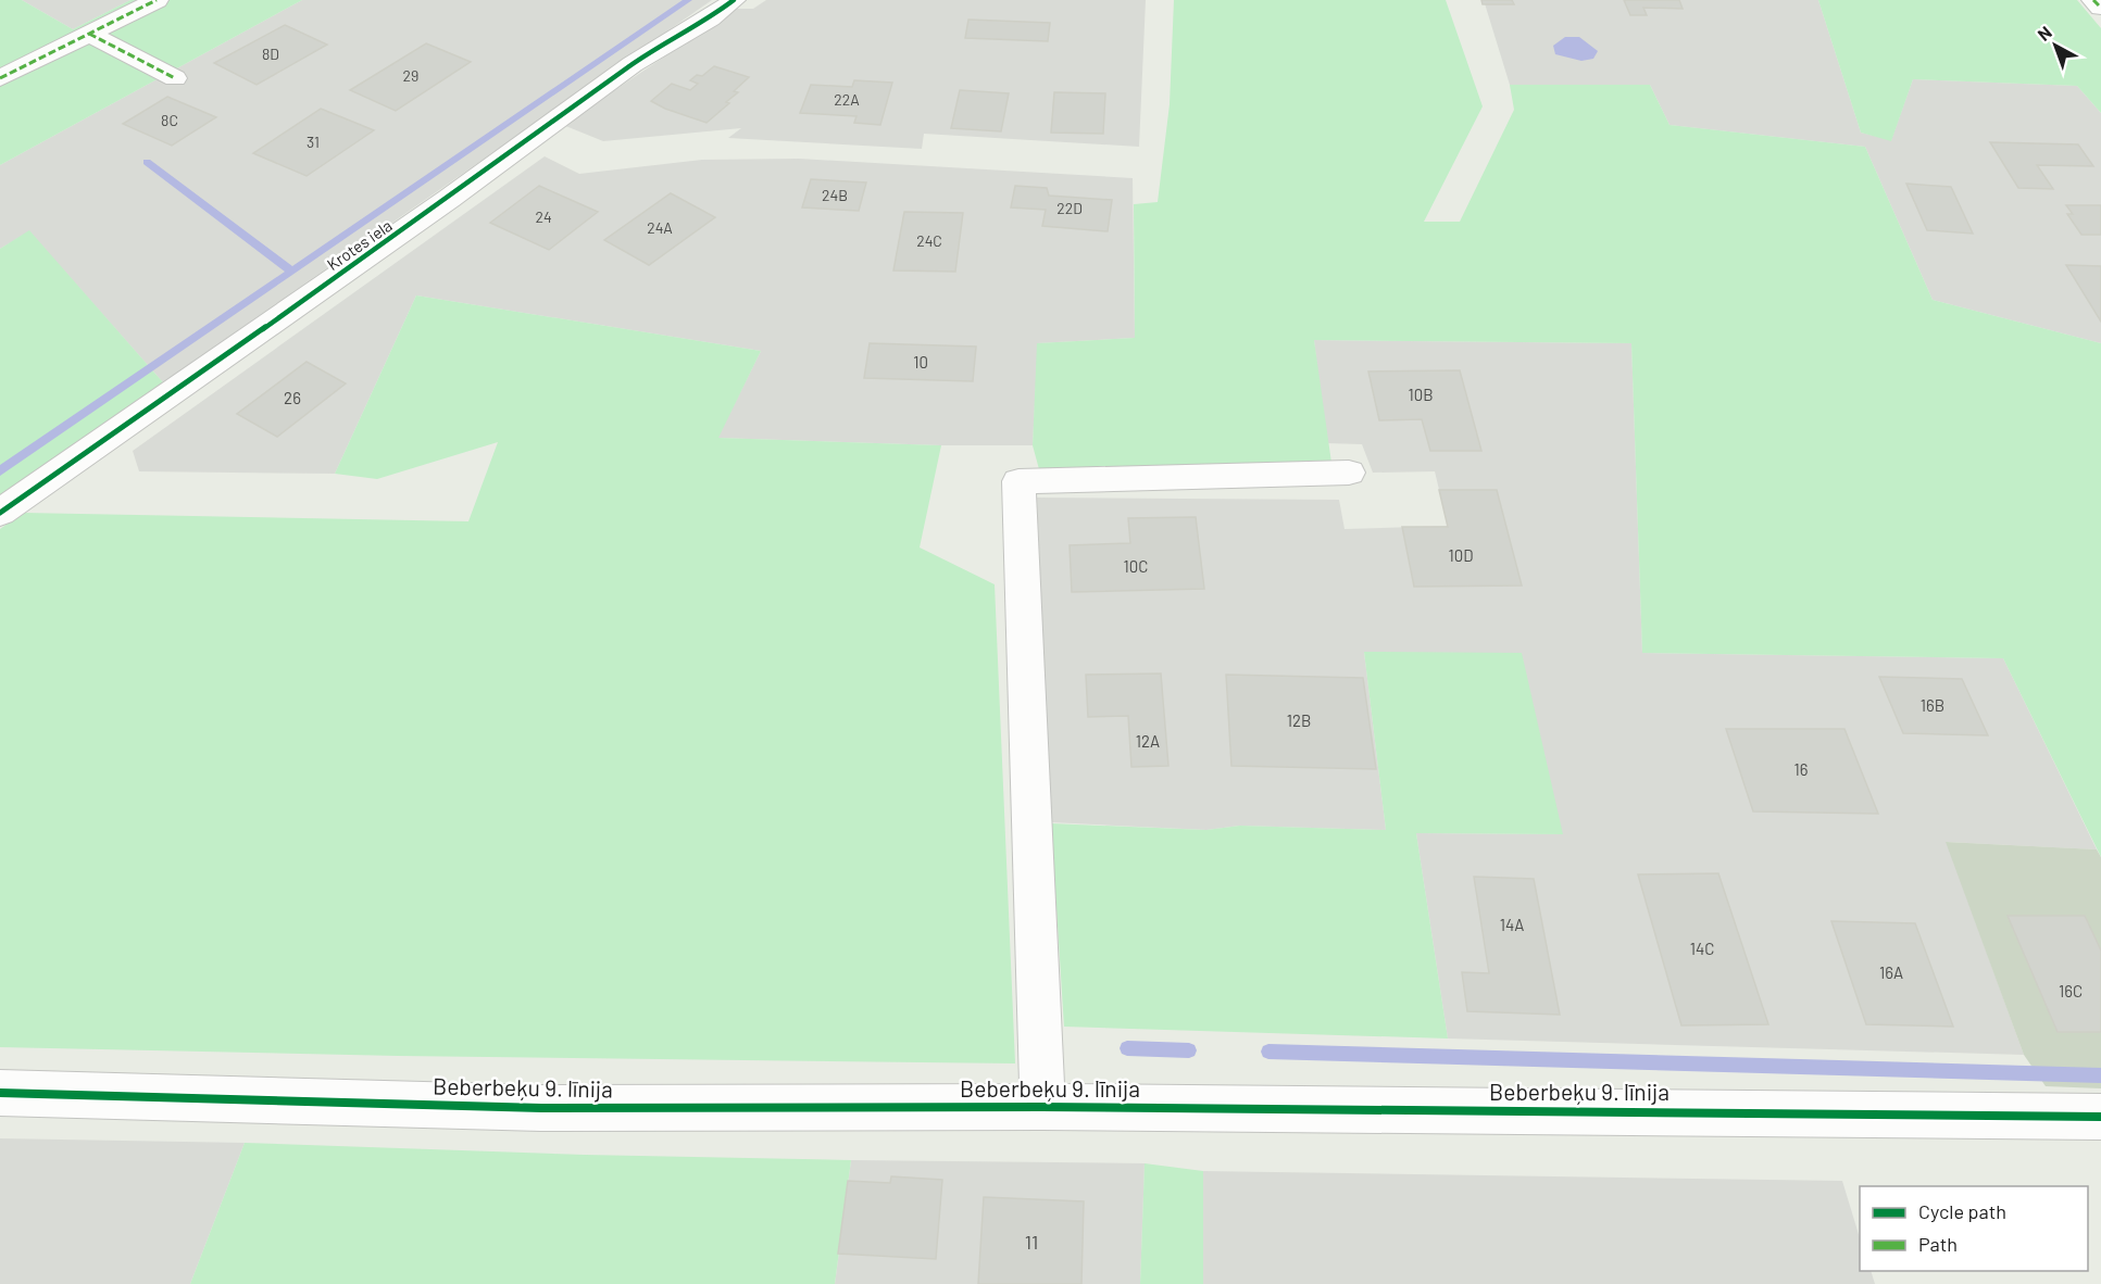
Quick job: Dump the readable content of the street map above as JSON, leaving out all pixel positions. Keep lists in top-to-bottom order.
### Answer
{
  "streets": {
    "street": ["Krotes iela", "Beberbeķu 9. līnija"]
  },
  "house_numbers": [
    "8D",
    "29",
    "22A",
    "8C",
    "31",
    "24B",
    "22D",
    "24",
    "24A",
    "24C",
    "10",
    "10B",
    "26",
    "10D",
    "10C",
    "16B",
    "12B",
    "12A",
    "16",
    "14A",
    "14C",
    "16A",
    "16C",
    "11"
  ],
  "legend": ["Cycle path", "Path"],
  "north": "top left"
}
